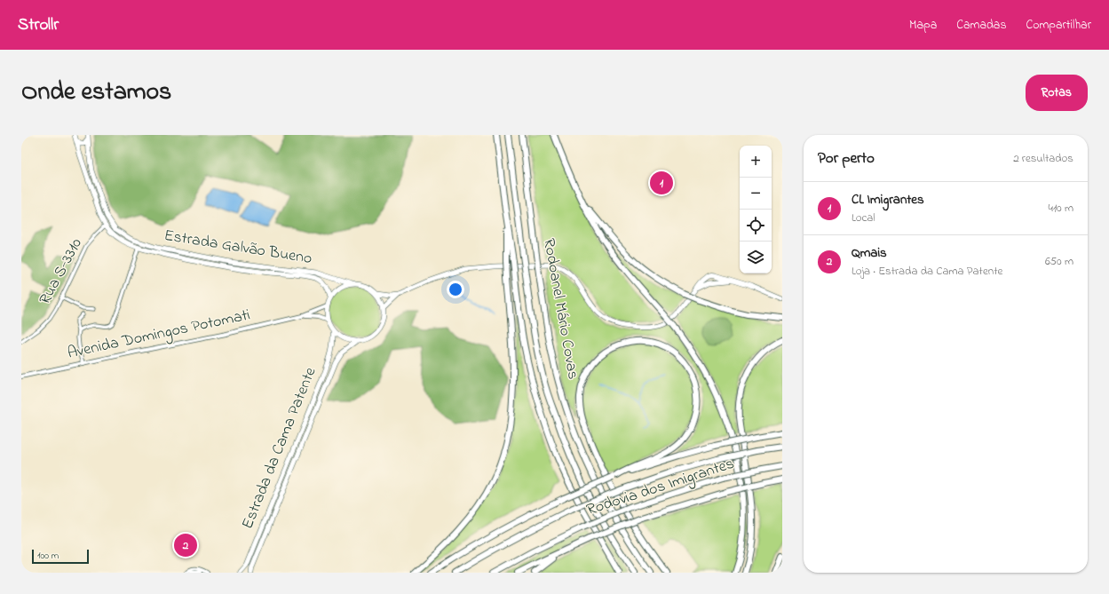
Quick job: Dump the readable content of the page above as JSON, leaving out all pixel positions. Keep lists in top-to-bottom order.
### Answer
{
  "streets": {
    "highway": ["Rodoanel Mário Covas", "Rodovia dos Imigrantes"],
    "main road": ["Estrada Galvão Bueno", "Estrada da Cama Patente"],
    "street": ["Rua S-3310", "Avenida Domingos Potomati"]
  },
  "crossings": [
    ["Estrada Galvão Bueno", "Rua S-3310"],
    ["Estrada Galvão Bueno", "Avenida Domingos Potomati"],
    ["Estrada Galvão Bueno", "Estrada da Cama Patente"],
    ["Avenida Domingos Potomati", "Estrada da Cama Patente"]
  ],
  "scale_bar": "100 m",
  "page": {
    "header": "Strollr",
    "nav": ["Mapa", "Camadas", "Compartilhar"],
    "title": "Onde estamos",
    "buttons": "Rotas",
    "heading": ["Por perto", "2 resultados"],
    "map_buttons": ["+", "−"],
    "pins": ["1", "2"],
    "list": [
      {
        "mark": "1",
        "name": "CL Imigrantes",
        "note": "Local",
        "value": "410 m"
      },
      {
        "mark": "2",
        "name": "Qmais",
        "note": "Loja · Estrada da Cama Patente",
        "value": "650 m"
      }
    ],
    "scale": "100 m"
  }
}
